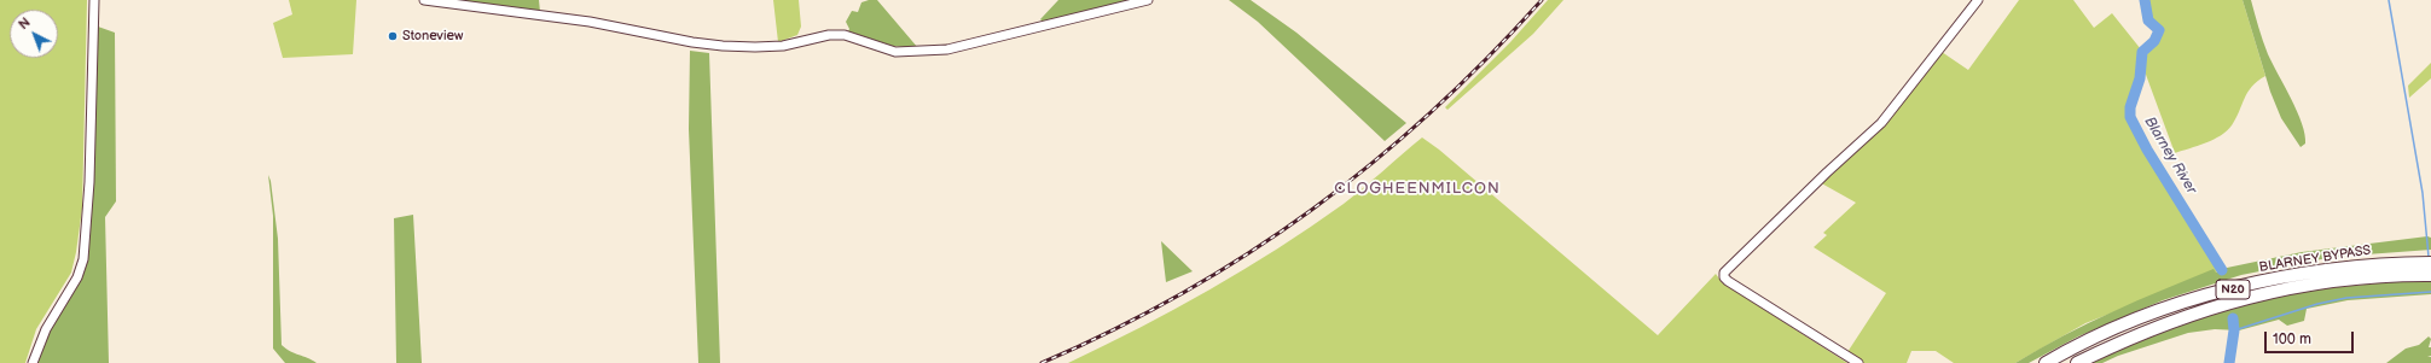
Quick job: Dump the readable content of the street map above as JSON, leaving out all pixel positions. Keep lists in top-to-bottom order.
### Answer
{
  "streets": {
    "highway": ["BLARNEY BYPASS", "N20"]
  },
  "districts": ["CLOGHEENMILCON"],
  "water": ["Blarney River"],
  "places": ["Stoneview"],
  "scale_bar": "100 m",
  "north": "top left"
}
